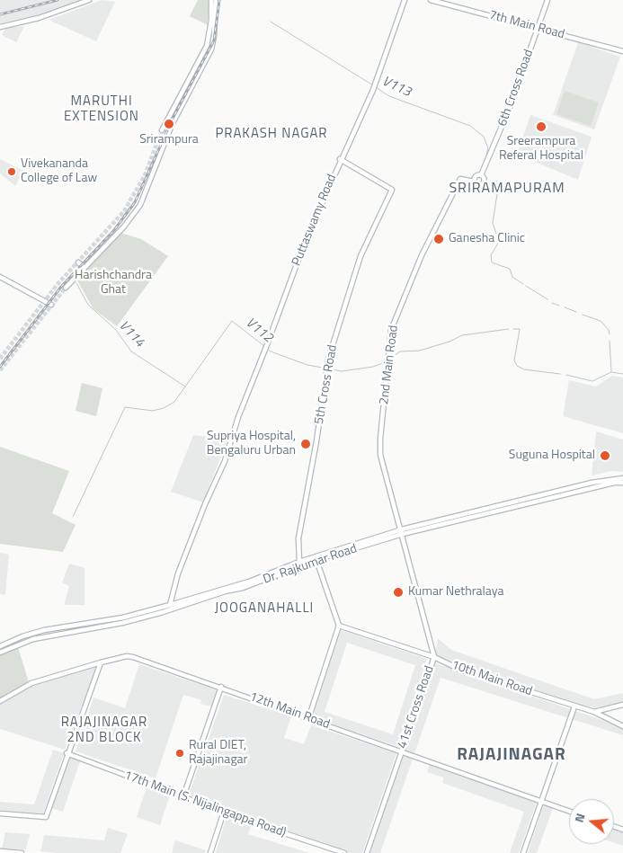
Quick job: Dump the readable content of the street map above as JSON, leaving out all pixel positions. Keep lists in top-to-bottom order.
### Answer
{
  "streets": {
    "street": [
      "7th Main Road",
      "6th Cross Road",
      "Puttaswamy Road",
      "2nd Main Road",
      "5th Cross Road",
      "Dr. Rajkumar Road",
      "10th Main Road",
      "41st Cross Road",
      "12th Main Road",
      "17th Main (S. Nijalingappa Road)"
    ]
  },
  "crossings": [
    ["7th Main Road", "6th Cross Road"],
    ["6th Cross Road", "2nd Main Road"],
    ["Puttaswamy Road", "5th Cross Road"],
    ["Puttaswamy Road", "Dr. Rajkumar Road"],
    ["2nd Main Road", "Dr. Rajkumar Road"],
    ["2nd Main Road", "41st Cross Road"],
    ["5th Cross Road", "Dr. Rajkumar Road"],
    ["Dr. Rajkumar Road", "41st Cross Road"],
    ["10th Main Road", "41st Cross Road"],
    ["41st Cross Road", "12th Main Road"]
  ],
  "districts": [
    "MARUTHI EXTENSION",
    "PRAKASH NAGAR",
    "SRIRAMAPURAM",
    "JOOGANAHALLI",
    "RAJAJINAGAR 2ND BLOCK",
    "RAJAJINAGAR"
  ],
  "water": ["V113", "V112", "V114"],
  "parks": ["Harishchandra Ghat"],
  "places": [
    "Srirampura",
    "Sreerampura Referal Hospital",
    "Vivekananda College of Law",
    "Ganesha Clinic",
    "Supriya Hospital, Bengaluru Urban",
    "Suguna Hospital",
    "Kumar Nethralaya",
    "Rural DIET, Rajajinagar"
  ],
  "north": "left"
}
